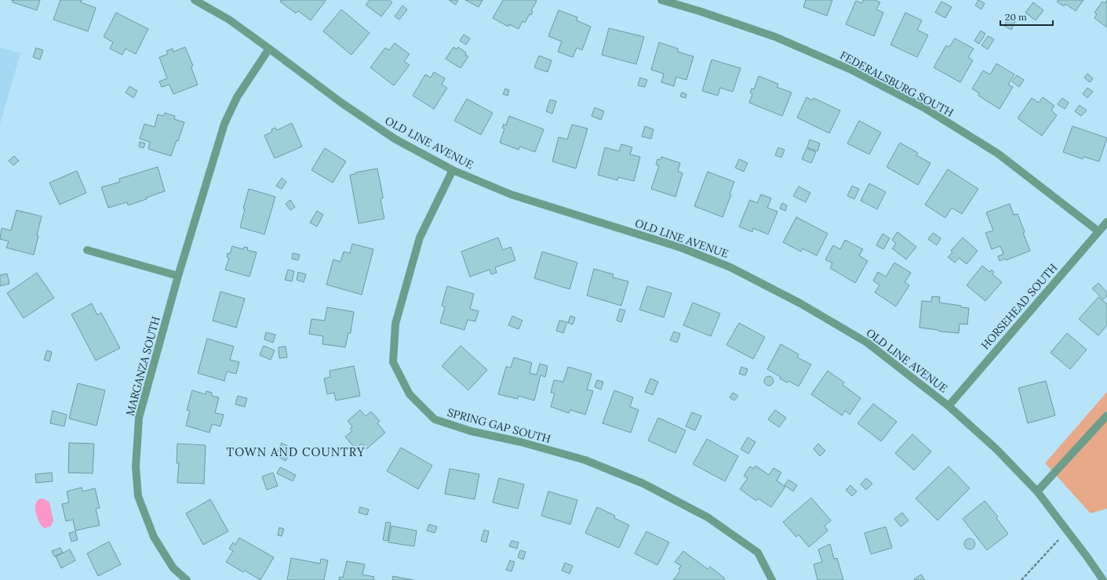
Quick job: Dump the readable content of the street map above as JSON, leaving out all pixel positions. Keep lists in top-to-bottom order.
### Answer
{
  "streets": {
    "street": [
      "FEDERALSBURG SOUTH",
      "OLD LINE AVENUE",
      "HORSEHEAD SOUTH",
      "MARGANZA SOUTH",
      "SPRING GAP SOUTH"
    ]
  },
  "crossings": [
    ["FEDERALSBURG SOUTH", "HORSEHEAD SOUTH"],
    ["OLD LINE AVENUE", "HORSEHEAD SOUTH"],
    ["OLD LINE AVENUE", "MARGANZA SOUTH"],
    ["OLD LINE AVENUE", "SPRING GAP SOUTH"]
  ],
  "districts": ["TOWN AND COUNTRY"],
  "scale_bar": "20 m"
}
